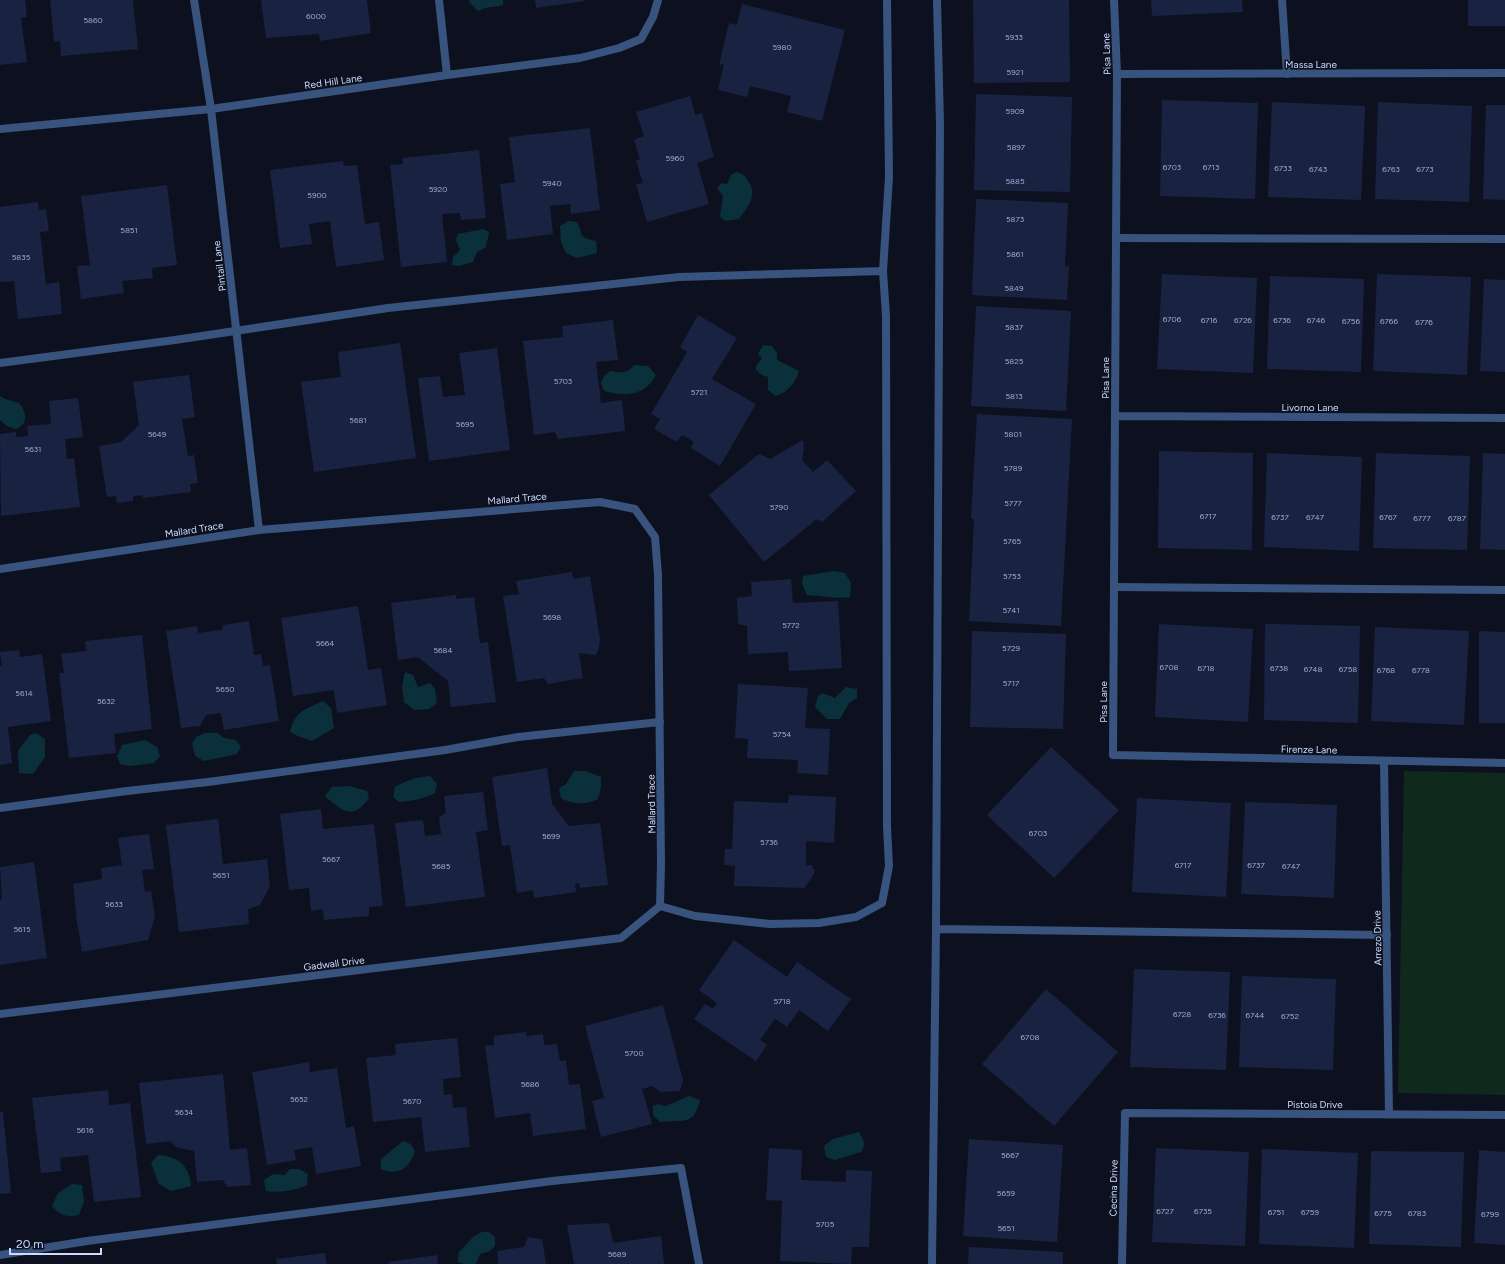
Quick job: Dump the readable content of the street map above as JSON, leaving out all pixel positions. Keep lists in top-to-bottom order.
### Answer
{
  "streets": {
    "street": [
      "Pisa Lane",
      "Massa Lane",
      "Red Hill Lane",
      "Pintail Lane",
      "Livorno Lane",
      "Mallard Trace",
      "Firenze Lane",
      "Arrezo Drive",
      "Gadwall Drive",
      "Pistoia Drive",
      "Cecina Drive"
    ]
  },
  "crossings": [
    ["Pisa Lane", "Massa Lane"],
    ["Pisa Lane", "Livorno Lane"],
    ["Pisa Lane", "Firenze Lane"],
    ["Red Hill Lane", "Pintail Lane"],
    ["Pintail Lane", "Mallard Trace"],
    ["Mallard Trace", "Gadwall Drive"],
    ["Firenze Lane", "Arrezo Drive"],
    ["Arrezo Drive", "Pistoia Drive"],
    ["Pistoia Drive", "Cecina Drive"]
  ],
  "house_numbers": [
    "6000",
    "5860",
    "5933",
    "5980",
    "5921",
    "5909",
    "5897",
    "5960",
    "6703",
    "6713",
    "6733",
    "6743",
    "6763",
    "6773",
    "5885",
    "5940",
    "5920",
    "5900",
    "5873",
    "5851",
    "5861",
    "5835",
    "5849",
    "6706",
    "6716",
    "6726",
    "6736",
    "6746",
    "6756",
    "6766",
    "6776",
    "5837",
    "5825",
    "5703",
    "5721",
    "5813",
    "5681",
    "5695",
    "5649",
    "5801",
    "5631",
    "5789",
    "5777",
    "5790",
    "6717",
    "6737",
    "6747",
    "6767",
    "6777",
    "6787",
    "5765",
    "5753",
    "5741",
    "5698",
    "5772",
    "5664",
    "5729",
    "5684",
    "6708",
    "6718",
    "6738",
    "6748",
    "6758",
    "6768",
    "6778",
    "5717",
    "5650",
    "5614",
    "5632",
    "5754",
    "6703",
    "5699",
    "5736",
    "5667",
    "6717",
    "6737",
    "5685",
    "6747",
    "5651",
    "5633",
    "5615",
    "5718",
    "6728",
    "6736",
    "6744",
    "6752",
    "6708",
    "5700",
    "5686",
    "5652",
    "5670",
    "5634",
    "5616",
    "5667",
    "5659",
    "6727",
    "6735",
    "6751",
    "6759",
    "6775",
    "6783",
    "6799",
    "5705",
    "5651",
    "5689"
  ],
  "scale_bar": "20 m"
}
